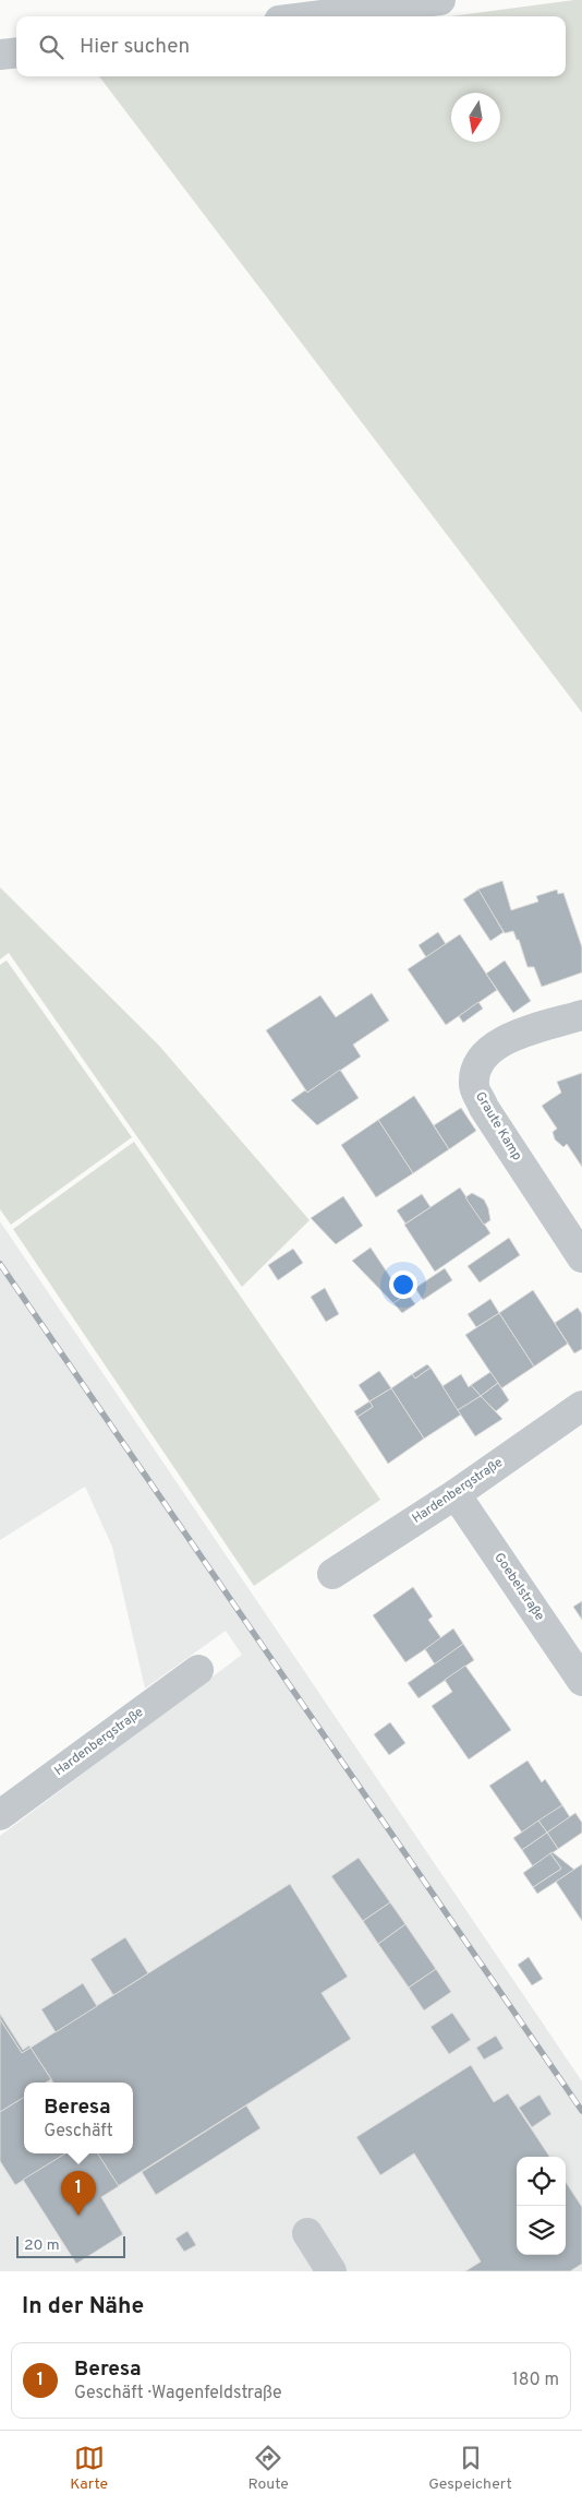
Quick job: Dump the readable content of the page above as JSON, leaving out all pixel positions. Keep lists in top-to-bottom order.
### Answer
{
  "streets": {
    "street": ["Graute Kamp", "Hardenbergstraße", "Goebelstraße"]
  },
  "crossings": [
    ["Hardenbergstraße", "Goebelstraße"]
  ],
  "scale_bar": "20 m",
  "north": "bottom",
  "page": {
    "search": "Hier suchen",
    "popup": ["Beresa", "Geschäft"],
    "pins": "1",
    "scale": "20 m",
    "heading": "In der Nähe",
    "list": [
      {
        "mark": "1",
        "name": "Beresa",
        "note": "Geschäft · Wagenfeldstraße",
        "value": "180 m"
      }
    ],
    "nav": ["Karte", "Route", "Gespeichert"]
  }
}
